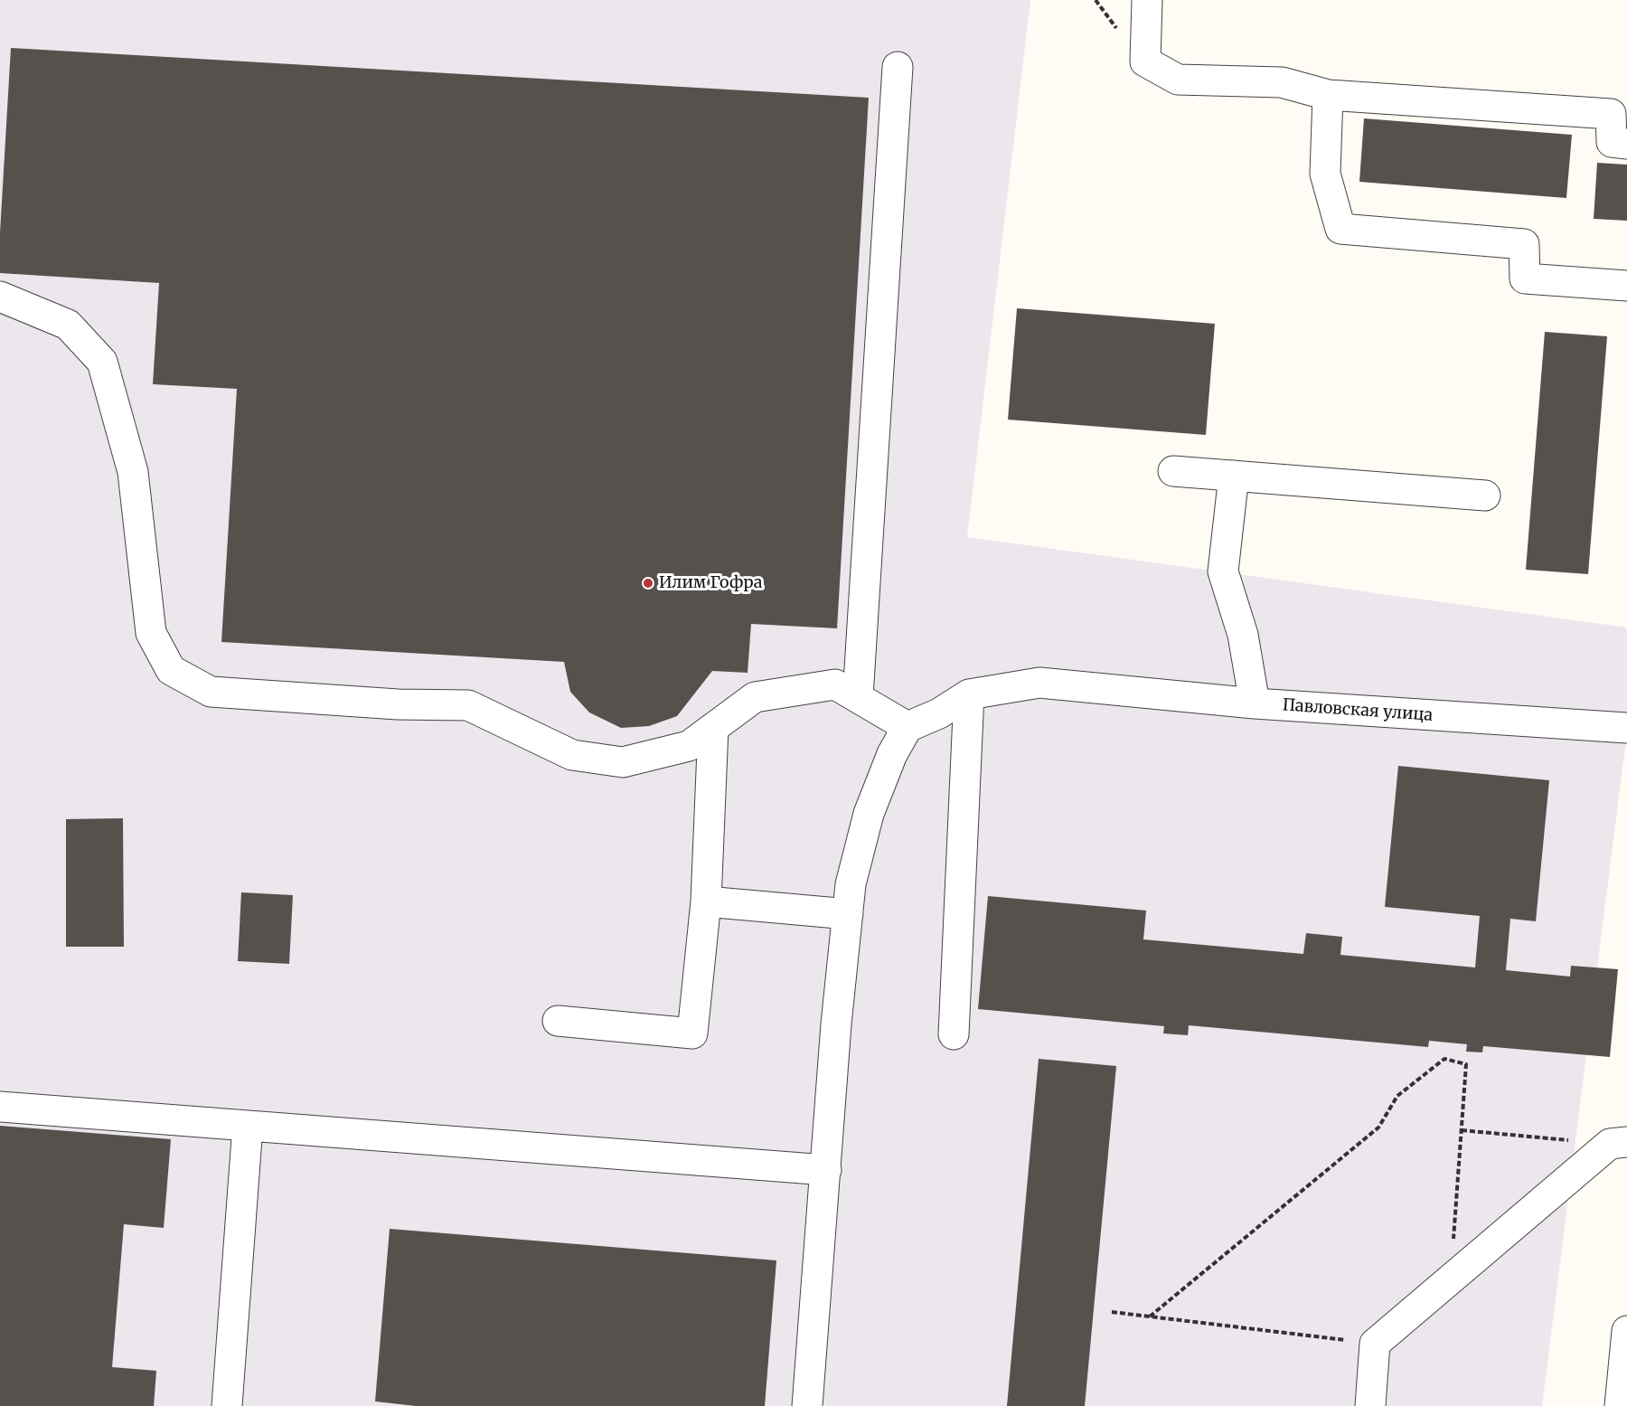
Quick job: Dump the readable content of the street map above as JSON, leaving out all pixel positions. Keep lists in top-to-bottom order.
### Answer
{
  "streets": {
    "street": ["Павловская улица"]
  },
  "places": ["Илим Гофра"]
}
